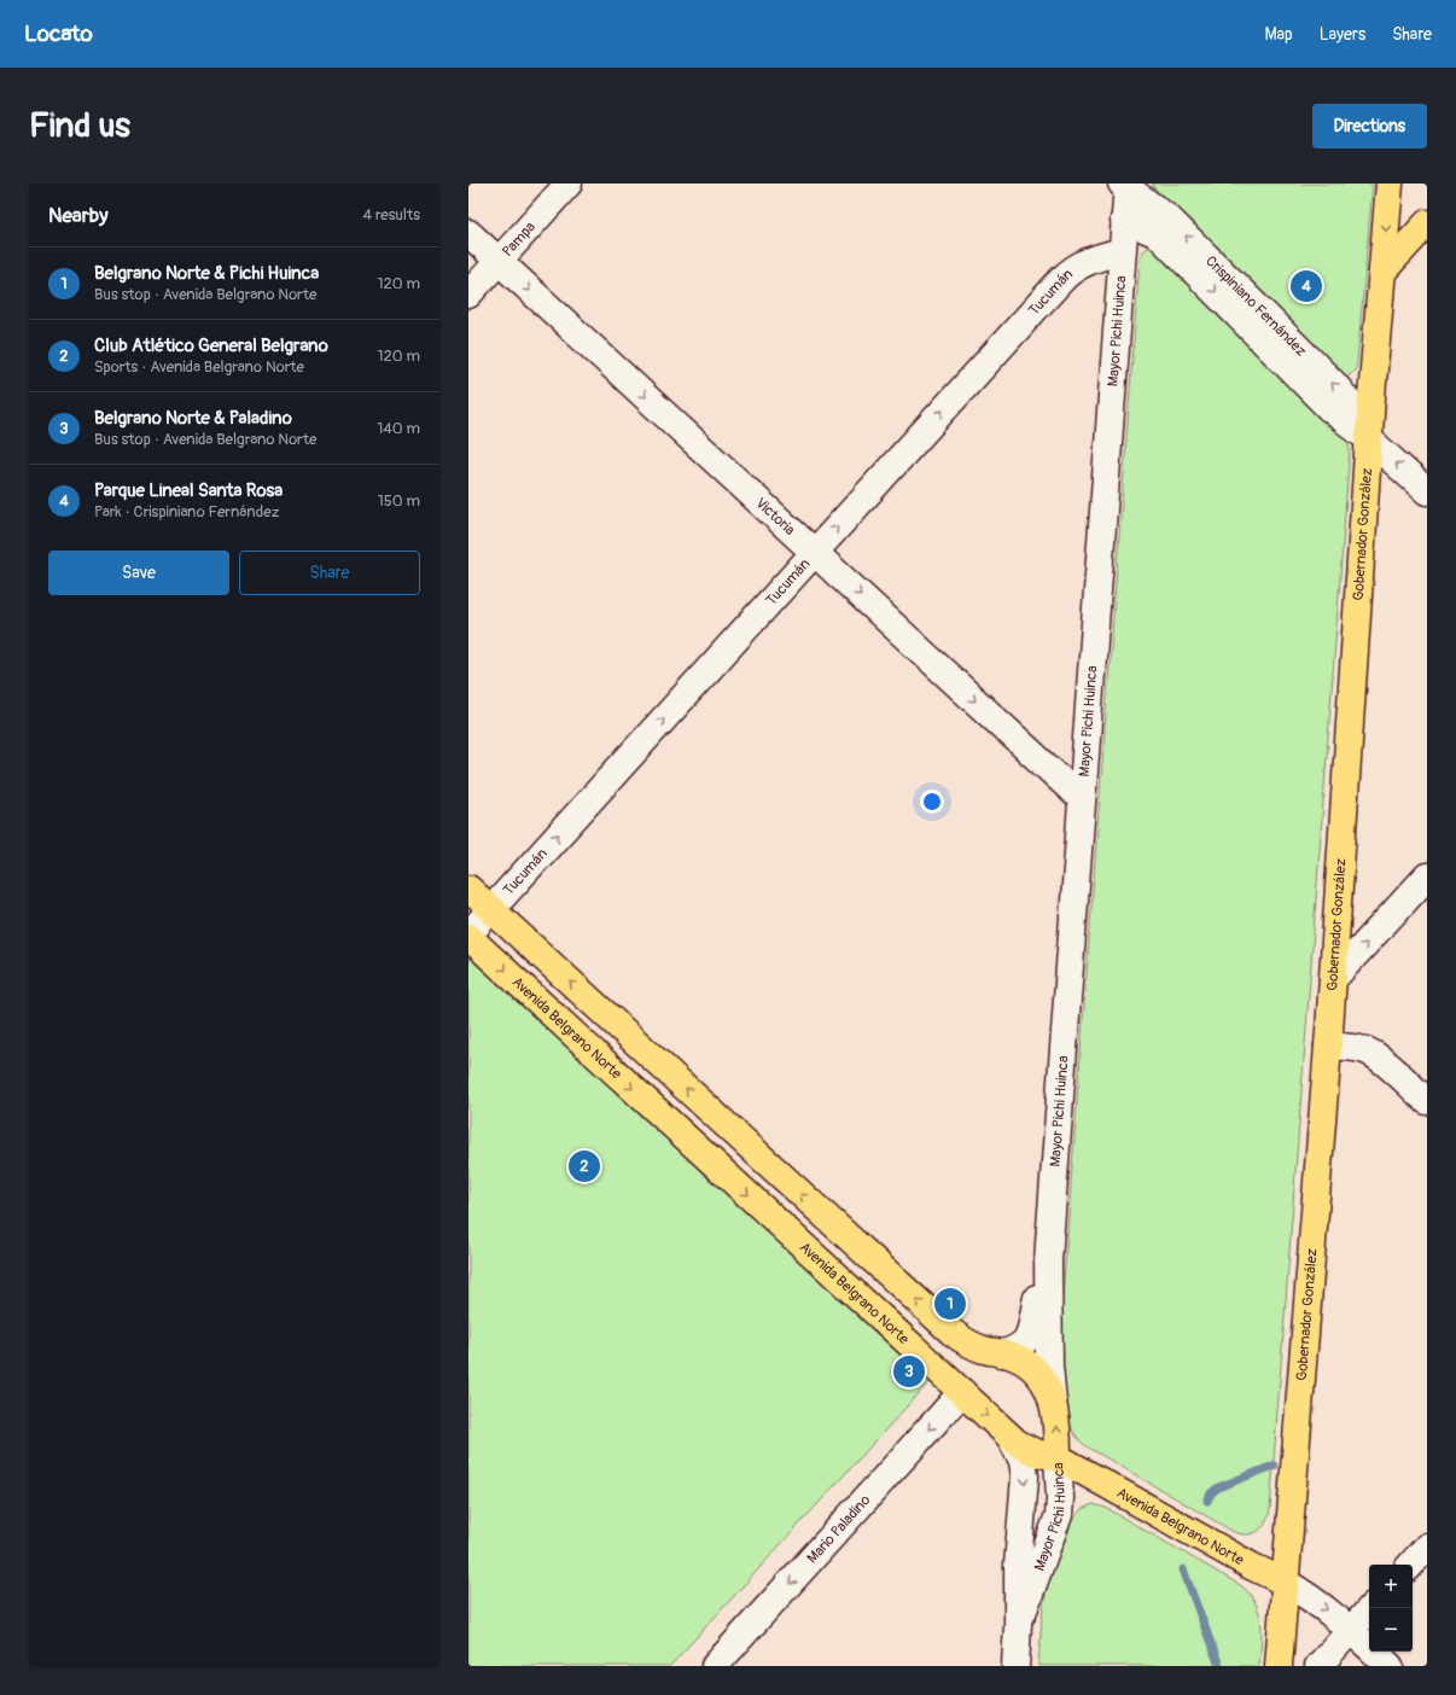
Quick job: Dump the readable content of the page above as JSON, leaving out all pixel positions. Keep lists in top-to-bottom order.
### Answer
{
  "streets": {
    "main road": ["Mayor Pichi Huinca", "Gobernador González", "Avenida Belgrano Norte"],
    "street": [
      "Pampa",
      "Tucumán",
      "Crispiniano Fernández",
      "Victoria",
      "Mario Paladino"
    ]
  },
  "crossings": [
    ["Pampa", "Victoria"],
    ["Tucumán", "Mayor Pichi Huinca"],
    ["Tucumán", "Victoria"],
    ["Tucumán", "Avenida Belgrano Norte"],
    ["Crispiniano Fernández", "Mayor Pichi Huinca"],
    ["Crispiniano Fernández", "Gobernador González"],
    ["Mayor Pichi Huinca", "Victoria"],
    ["Mayor Pichi Huinca", "Avenida Belgrano Norte"],
    ["Gobernador González", "Avenida Belgrano Norte"],
    ["Avenida Belgrano Norte", "Mario Paladino"]
  ],
  "one_way": ["Tucumán", "Victoria", "Mario Paladino"],
  "page": {
    "header": "Locato",
    "nav": ["Map", "Layers", "Share"],
    "buttons": [
      "Directions",
      ["Save", "Share"]
    ],
    "title": "Find us",
    "heading": ["Nearby", "4 results"],
    "list": [
      {
        "mark": "1",
        "name": "Belgrano Norte & Pichi Huinca",
        "note": "Bus stop · Avenida Belgrano Norte",
        "value": "120 m"
      },
      {
        "mark": "2",
        "name": "Club Atlético General Belgrano",
        "note": "Sports · Avenida Belgrano Norte",
        "value": "120 m"
      },
      {
        "mark": "3",
        "name": "Belgrano Norte & Paladino",
        "note": "Bus stop · Avenida Belgrano Norte",
        "value": "140 m"
      },
      {
        "mark": "4",
        "name": "Parque Lineal Santa Rosa",
        "note": "Park · Crispiniano Fernández",
        "value": "150 m"
      }
    ],
    "pins": [
      "4",
      "2",
      "1",
      "3"
    ],
    "map_buttons": ["+", "−"]
  }
}
